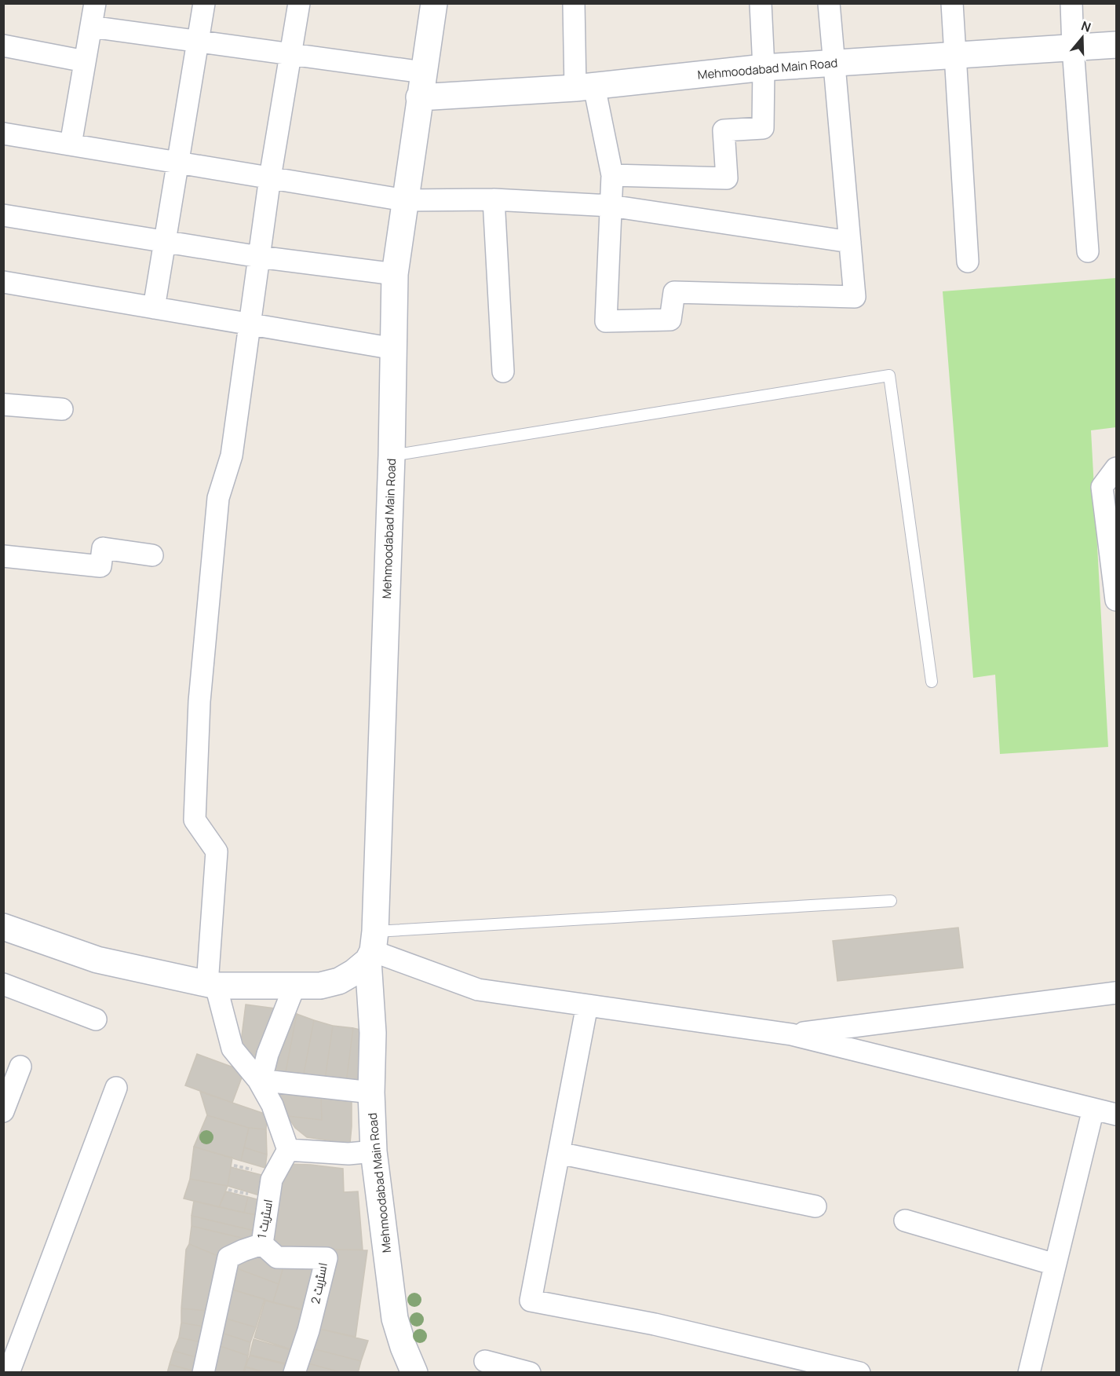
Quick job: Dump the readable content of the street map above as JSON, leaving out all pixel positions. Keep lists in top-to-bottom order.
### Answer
{
  "streets": {
    "main road": ["Mehmoodabad Main Road"],
    "street": ["اسٹریٹ 1", "اسٹریٹ 2"]
  },
  "crossings": [
    ["اسٹریٹ 1", "اسٹریٹ 2"]
  ],
  "north": "top"
}
